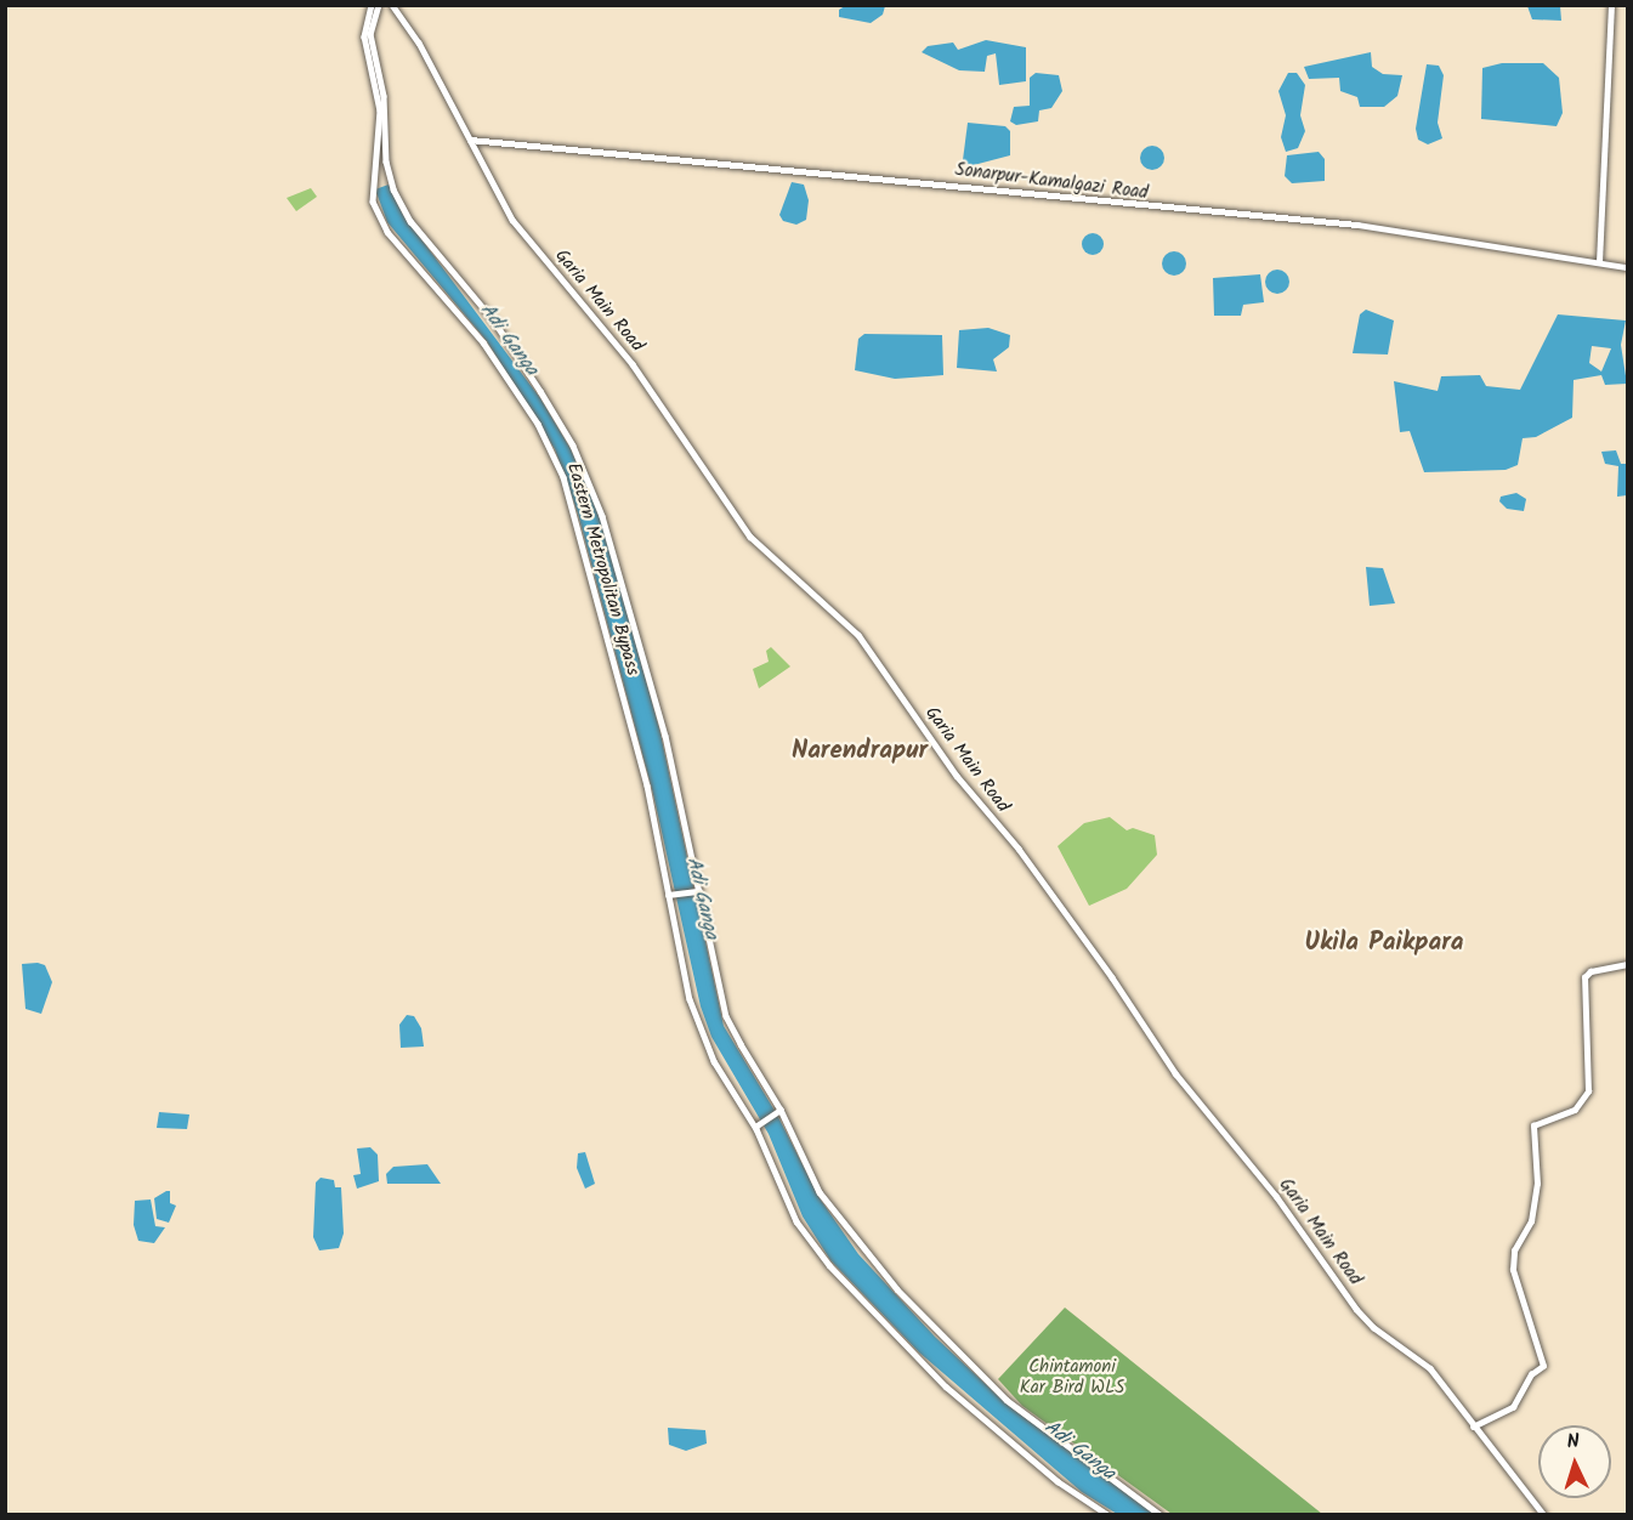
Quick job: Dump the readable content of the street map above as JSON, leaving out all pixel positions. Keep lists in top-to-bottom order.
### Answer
{
  "streets": {
    "main road": ["Sonarpur-Kamalgazi Road", "Garia Main Road", "Eastern Metropolitan Bypass"]
  },
  "crossings": [
    ["Sonarpur-Kamalgazi Road", "Garia Main Road"]
  ],
  "districts": ["Narendrapur", "Ukila Paikpara"],
  "water": ["Adi Ganga"],
  "parks": ["Chintamoni Kar Bird WLS"],
  "north": "top"
}
